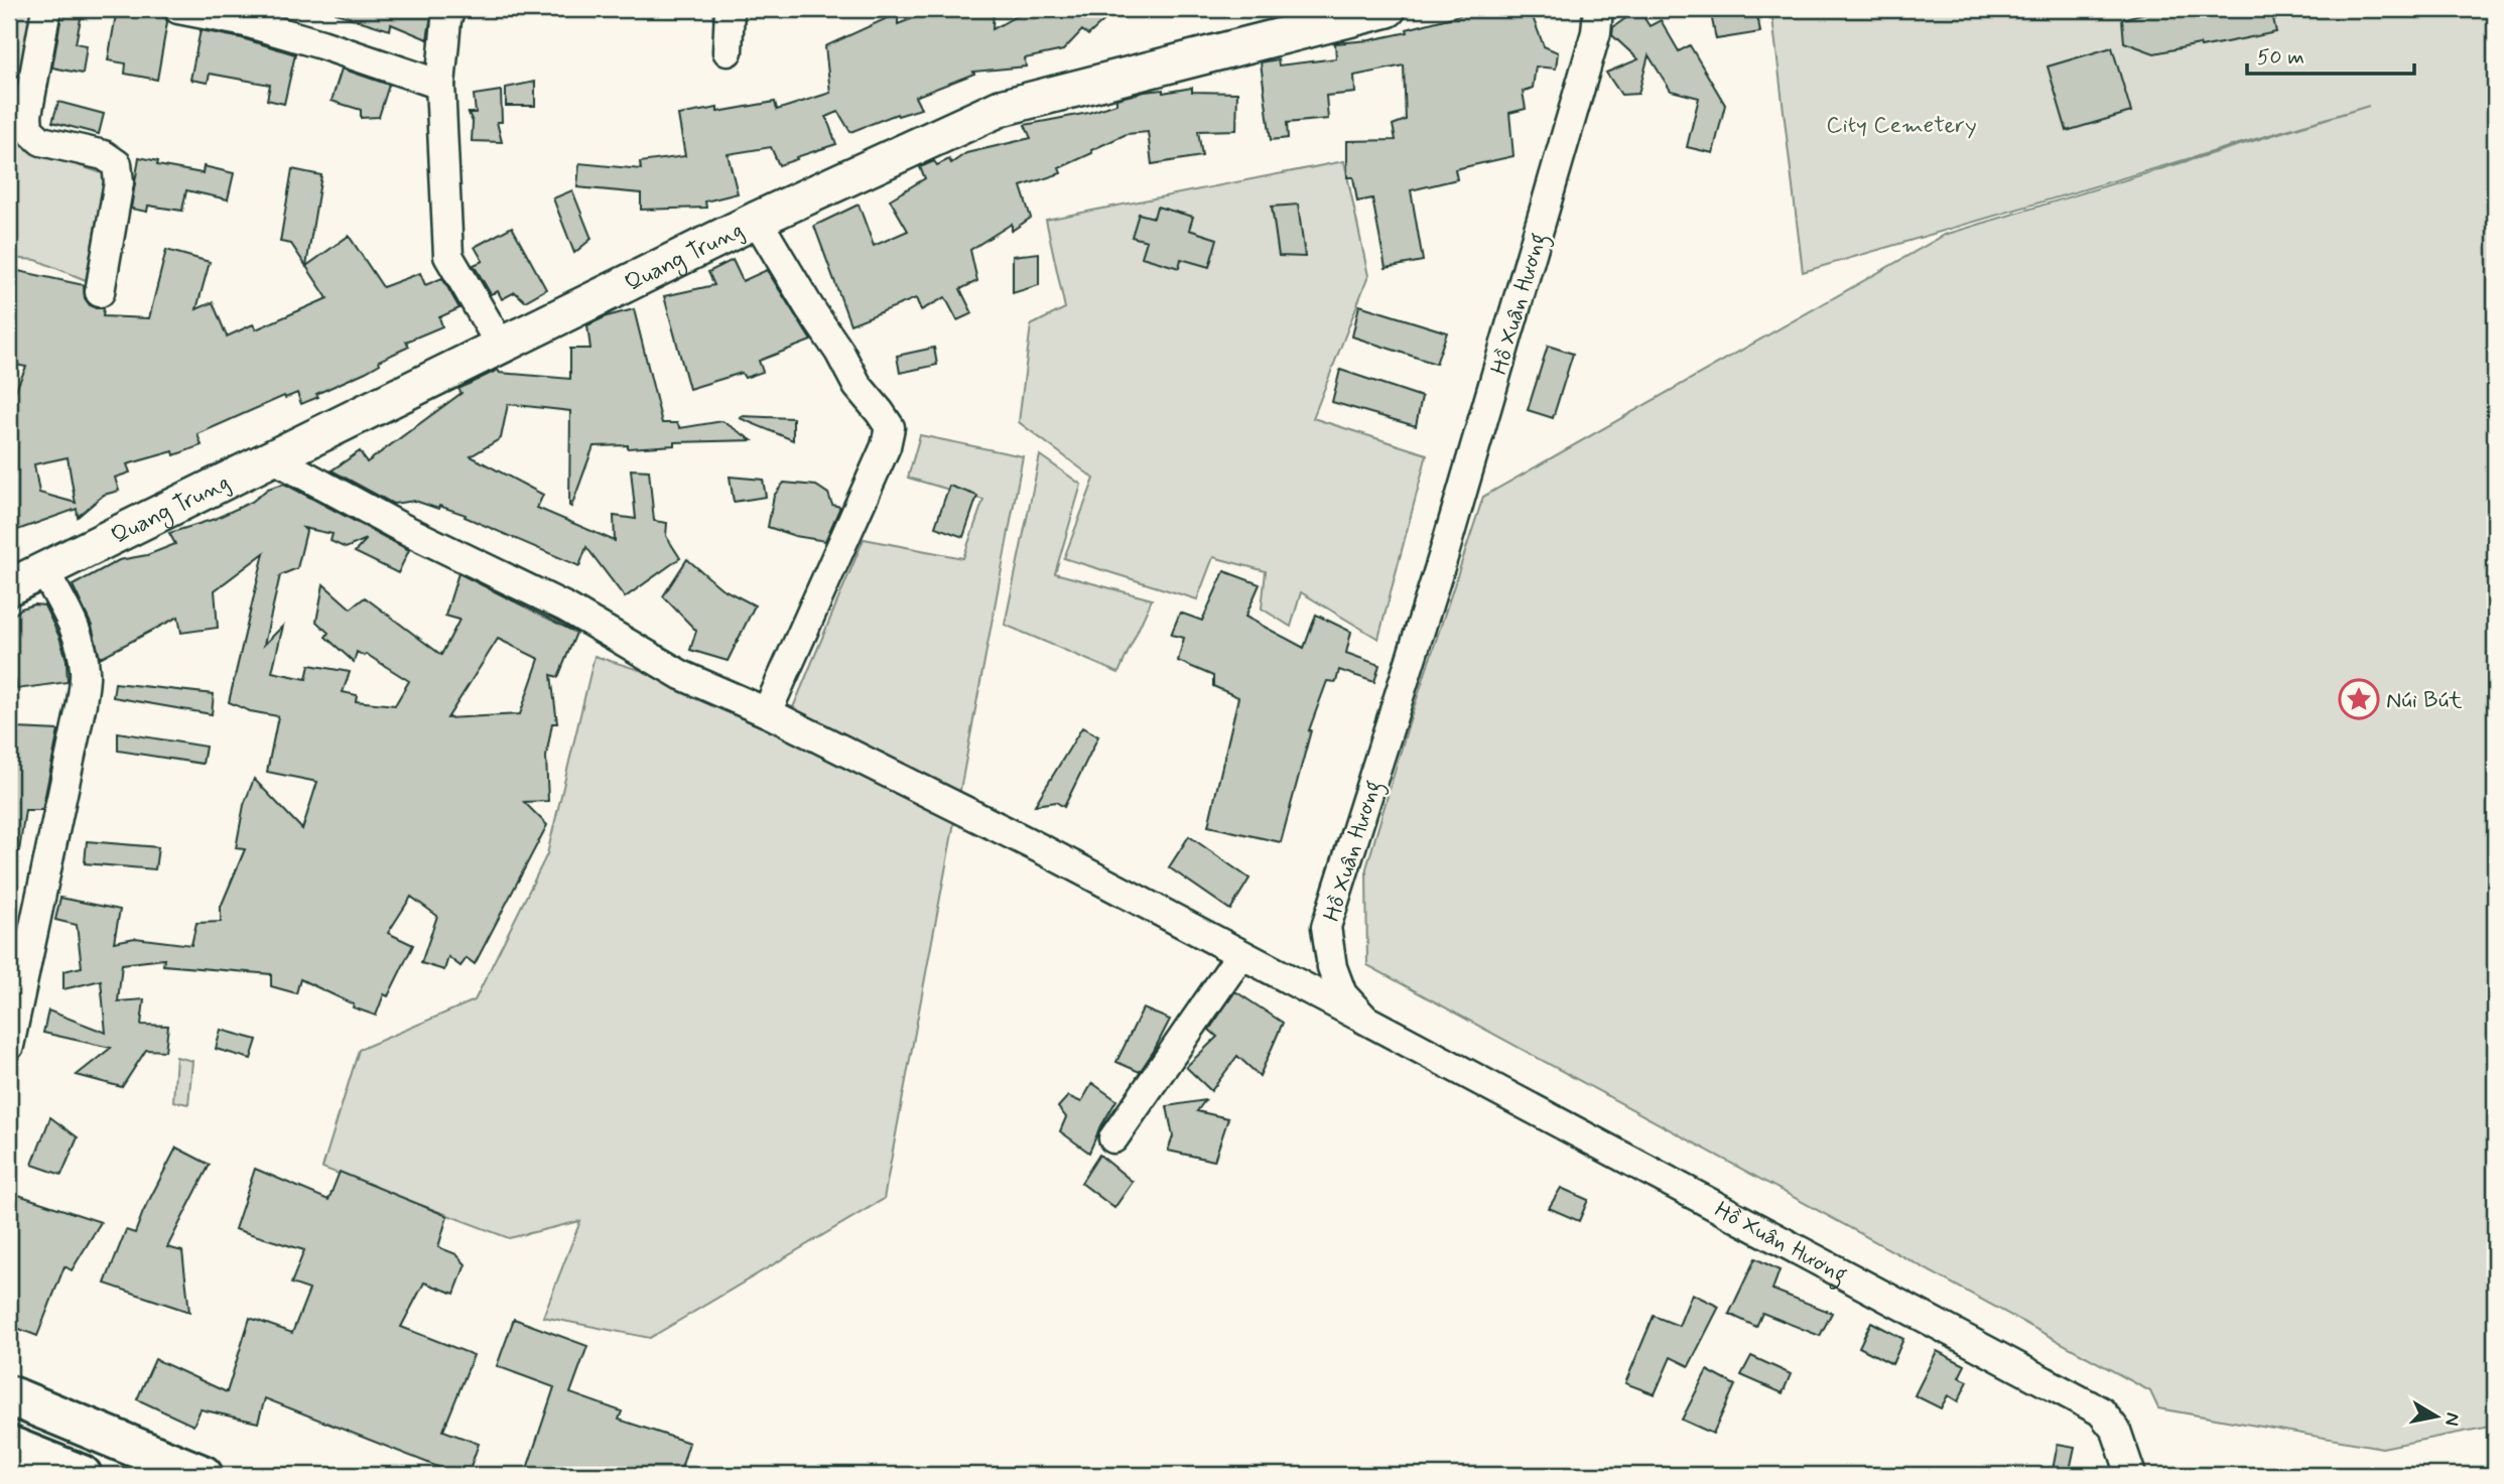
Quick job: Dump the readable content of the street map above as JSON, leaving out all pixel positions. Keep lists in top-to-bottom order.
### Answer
{
  "streets": {
    "main road": ["Quang Trung"],
    "street": ["Hồ Xuân Hương"]
  },
  "parks": ["City Cemetery"],
  "places": {
    "place": ["Núi Bút"]
  },
  "scale_bar": "50 m",
  "north": "right"
}
